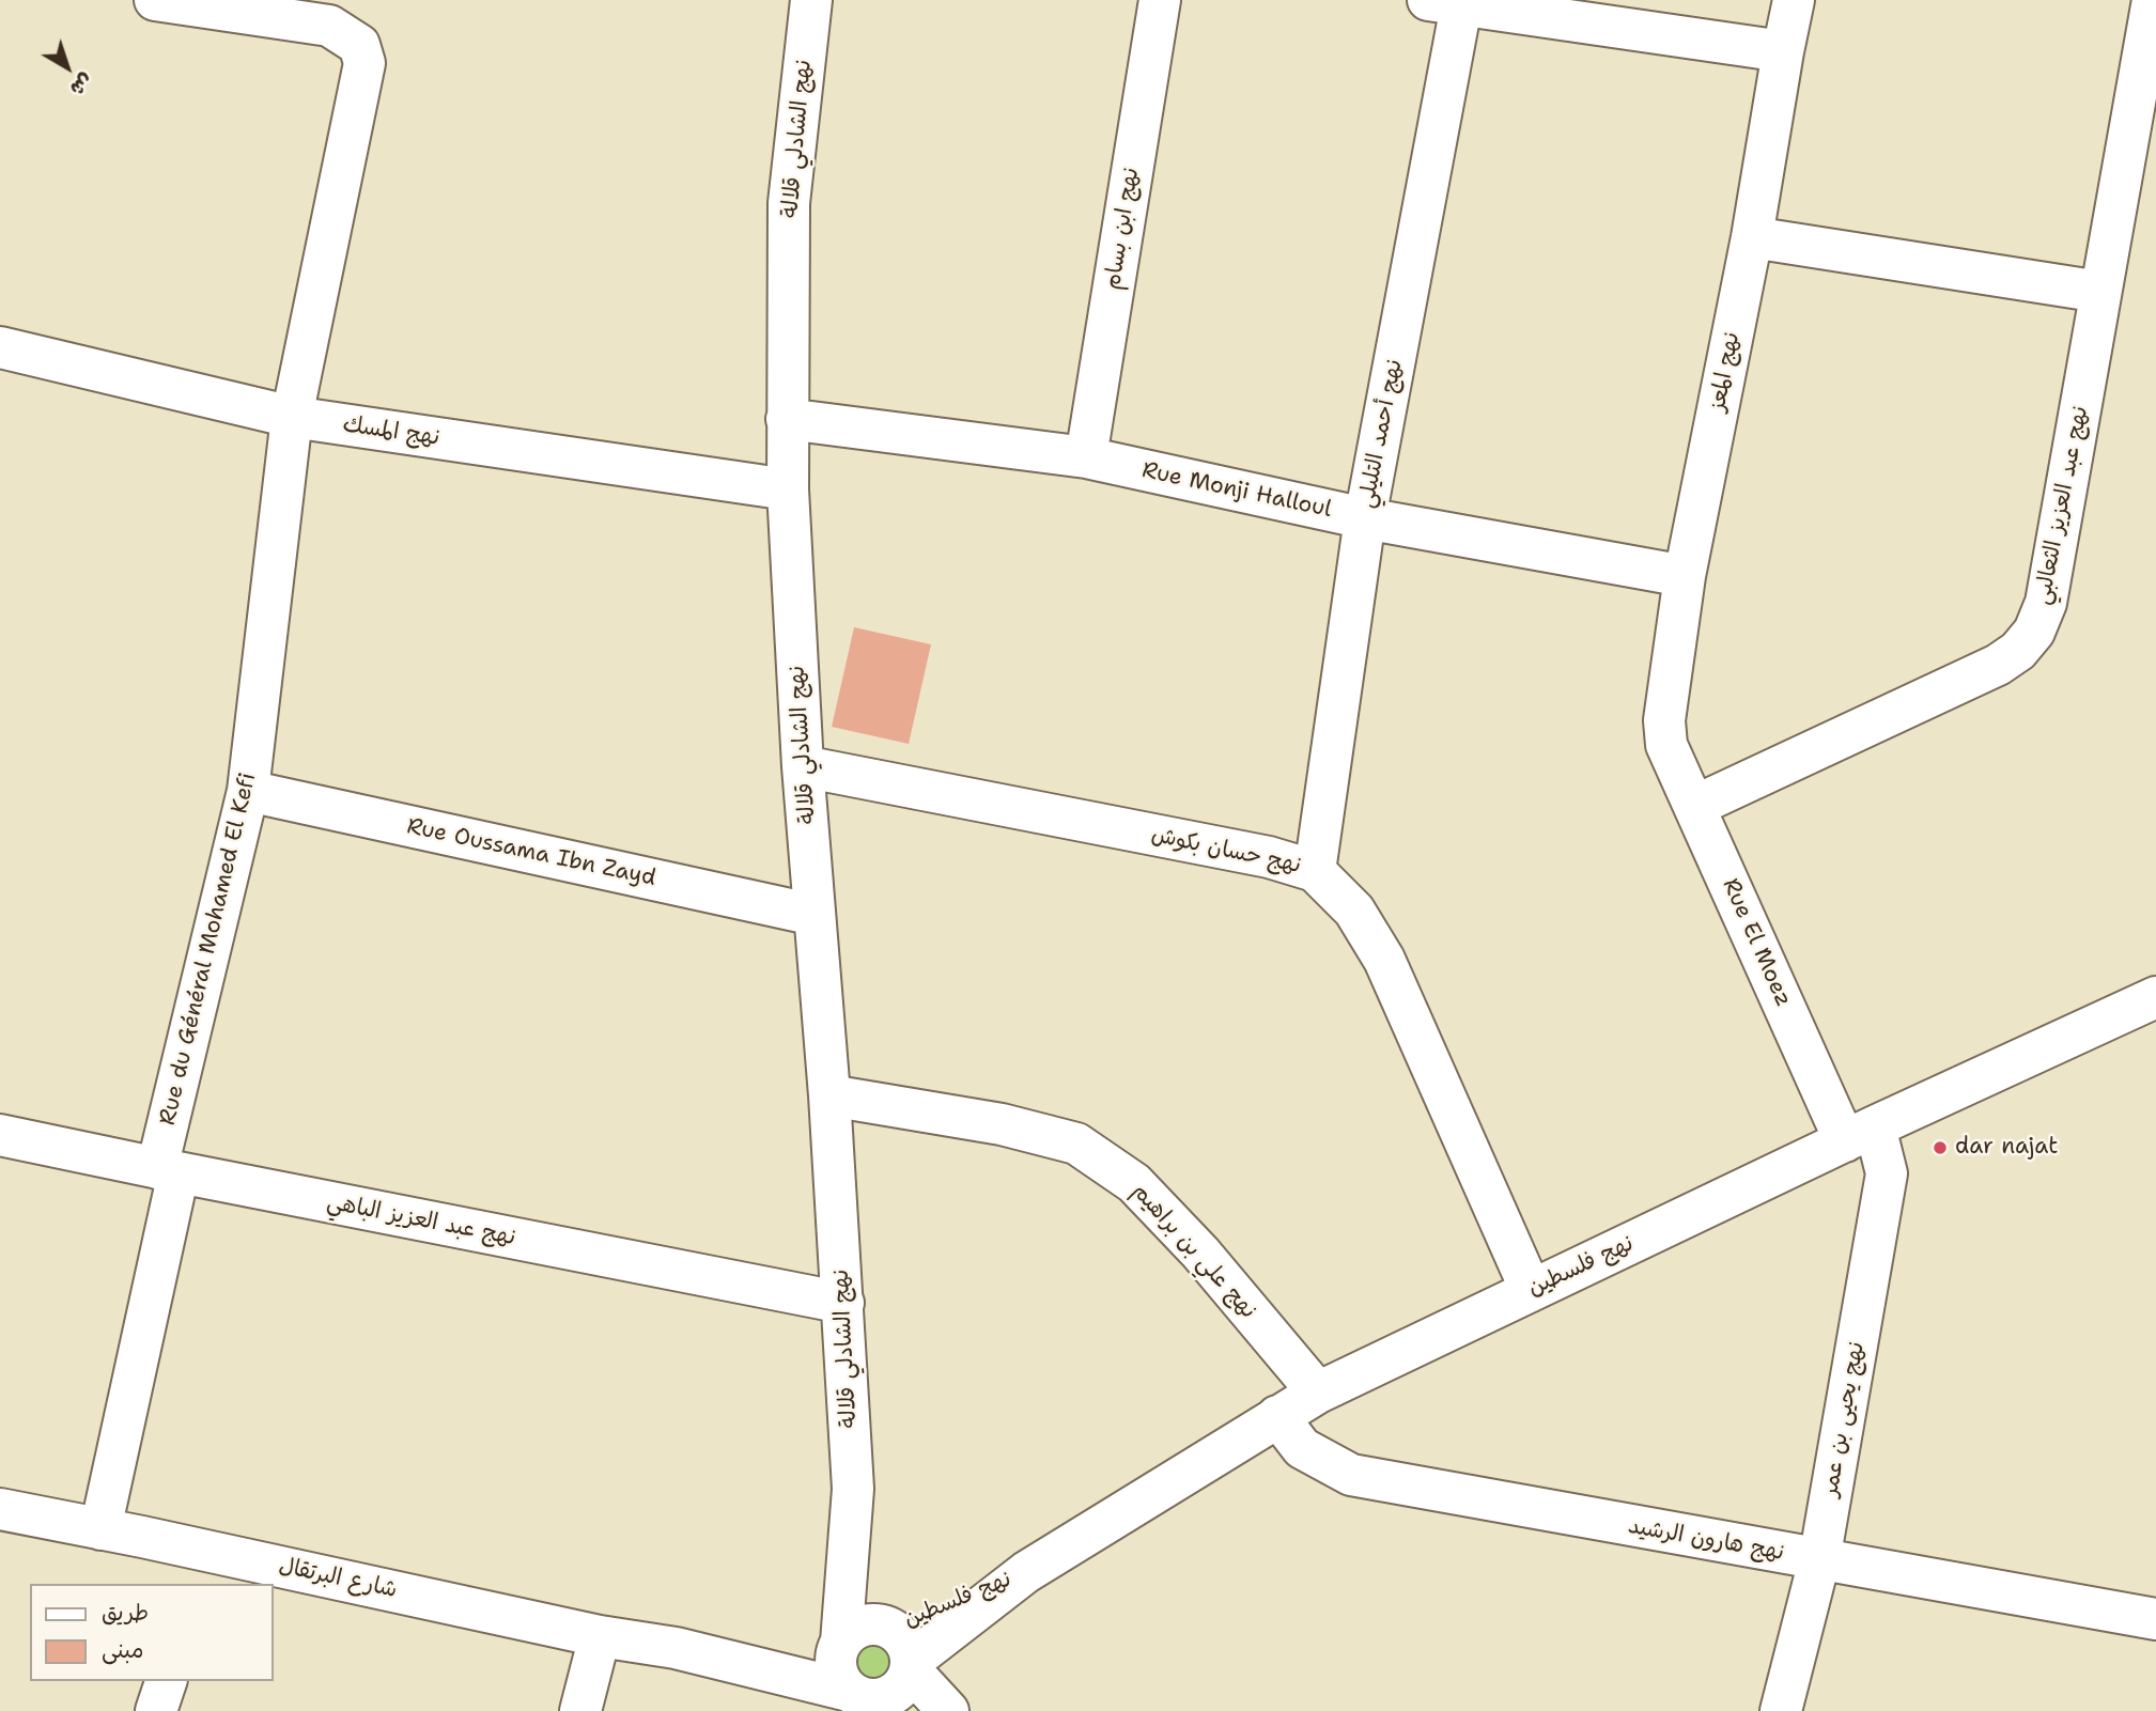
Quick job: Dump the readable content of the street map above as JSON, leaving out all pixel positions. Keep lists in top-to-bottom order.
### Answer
{
  "streets": {
    "street": [
      "نهج الشادلي قلالة",
      "نهج ابن بسام",
      "نهج المعز",
      "نهج المسك",
      "نهج أحمد التليلي",
      "Rue Monji Halloul",
      "نهج عبد العزيز الثعالبي",
      "نهج حسان بكوش",
      "Rue Oussama Ibn Zayd",
      "Rue El Moez",
      "Rue du Général Mohamed El Kefi",
      "نهج عبد العزيز الباهي",
      "نهج علي بن براهيم",
      "نهج فلسطين",
      "نهج يحيى بن عمر",
      "نهج هارون الرشيد",
      "شارع البرتقال"
    ]
  },
  "crossings": [
    ["نهج الشادلي قلالة", "نهج المسك"],
    ["نهج الشادلي قلالة", "Rue Monji Halloul"],
    ["نهج الشادلي قلالة", "نهج حسان بكوش"],
    ["نهج الشادلي قلالة", "Rue Oussama Ibn Zayd"],
    ["نهج الشادلي قلالة", "نهج عبد العزيز الباهي"],
    ["نهج الشادلي قلالة", "نهج علي بن براهيم"],
    ["نهج ابن بسام", "Rue Monji Halloul"],
    ["نهج المعز", "Rue Monji Halloul"],
    ["نهج المعز", "Rue El Moez"],
    ["نهج المسك", "Rue du Général Mohamed El Kefi"],
    ["نهج أحمد التليلي", "Rue Monji Halloul"],
    ["نهج أحمد التليلي", "نهج حسان بكوش"],
    ["نهج عبد العزيز الثعالبي", "Rue El Moez"],
    ["نهج حسان بكوش", "نهج فلسطين"],
    ["Rue Oussama Ibn Zayd", "Rue du Général Mohamed El Kefi"],
    ["Rue El Moez", "نهج فلسطين"],
    ["Rue El Moez", "نهج يحيى بن عمر"],
    ["Rue du Général Mohamed El Kefi", "نهج عبد العزيز الباهي"],
    ["Rue du Général Mohamed El Kefi", "شارع البرتقال"],
    ["نهج علي بن براهيم", "نهج فلسطين"],
    ["نهج فلسطين", "نهج يحيى بن عمر"],
    ["نهج فلسطين", "نهج هارون الرشيد"],
    ["نهج فلسطين", "شارع البرتقال"],
    ["نهج يحيى بن عمر", "نهج هارون الرشيد"]
  ],
  "places": ["dar najat"],
  "legend": ["طريق", "مبنى"],
  "north": "bottom right"
}
